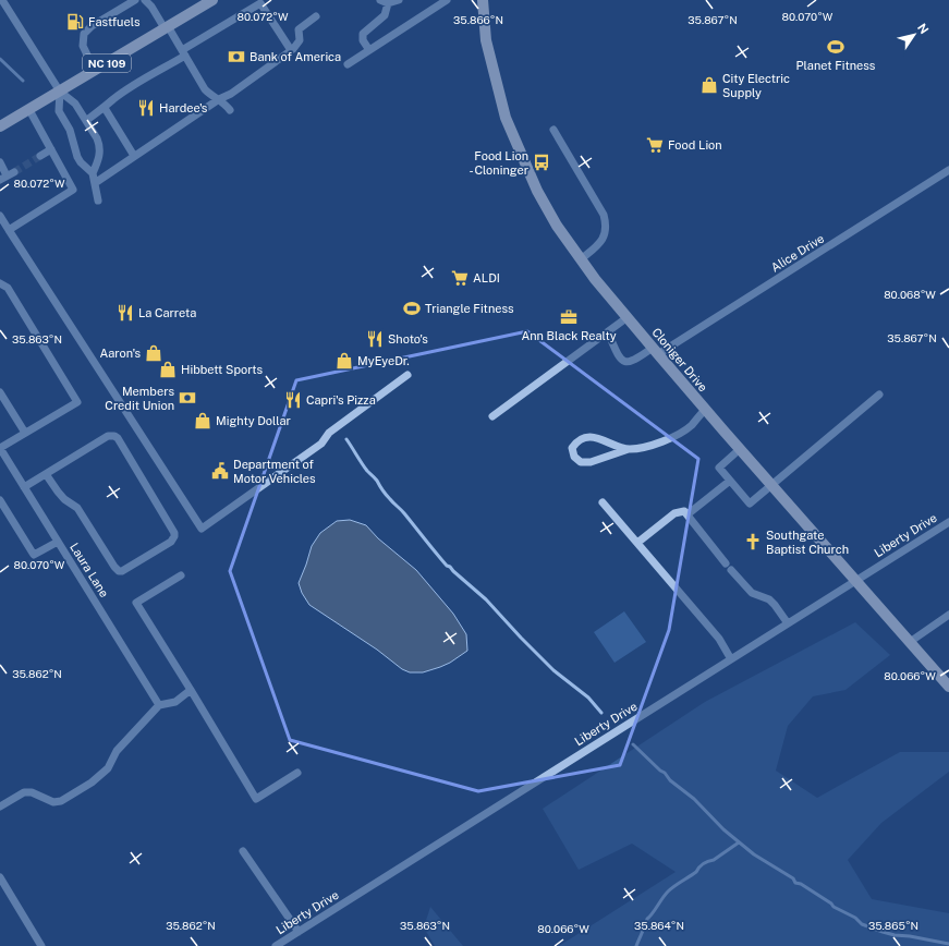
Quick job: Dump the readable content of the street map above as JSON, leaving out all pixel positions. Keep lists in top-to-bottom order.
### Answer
{
  "streets": {
    "main road": ["NC 109", "Cloniger Drive"],
    "street": ["Alice Drive", "Liberty Drive", "Laura Lane"]
  },
  "crossings": [
    ["Alice Drive", "Cloniger Drive"],
    ["Cloniger Drive", "Liberty Drive"]
  ],
  "places": {
    "fuel station": ["Fastfuels"],
    "sports": ["Planet Fitness", "Triangle Fitness"],
    "bank": ["Bank of America", "Members Credit Union"],
    "shop": [
      "City Electric Supply",
      "Aaron's",
      "MyEyeDr.",
      "Hibbett Sports",
      "Mighty Dollar"
    ],
    "restaurant": [
      "Hardee's",
      "La Carreta",
      "Shoto's",
      "Capri's Pizza"
    ],
    "supermarket": ["Food Lion", "ALDI"],
    "bus stop": ["Food Lion - Cloninger"],
    "office": ["Ann Black Realty"],
    "public building": ["Department of Motor Vehicles"],
    "church": ["Southgate Baptist Church"]
  },
  "north": "top right",
  "coordinates": [
    "80.070°W",
    "80.072°W",
    "35.866°N",
    "35.867°N",
    "80.068°W",
    "35.863°N",
    "35.862°N",
    "80.066°W",
    "35.864°N",
    "35.865°N"
  ]
}
